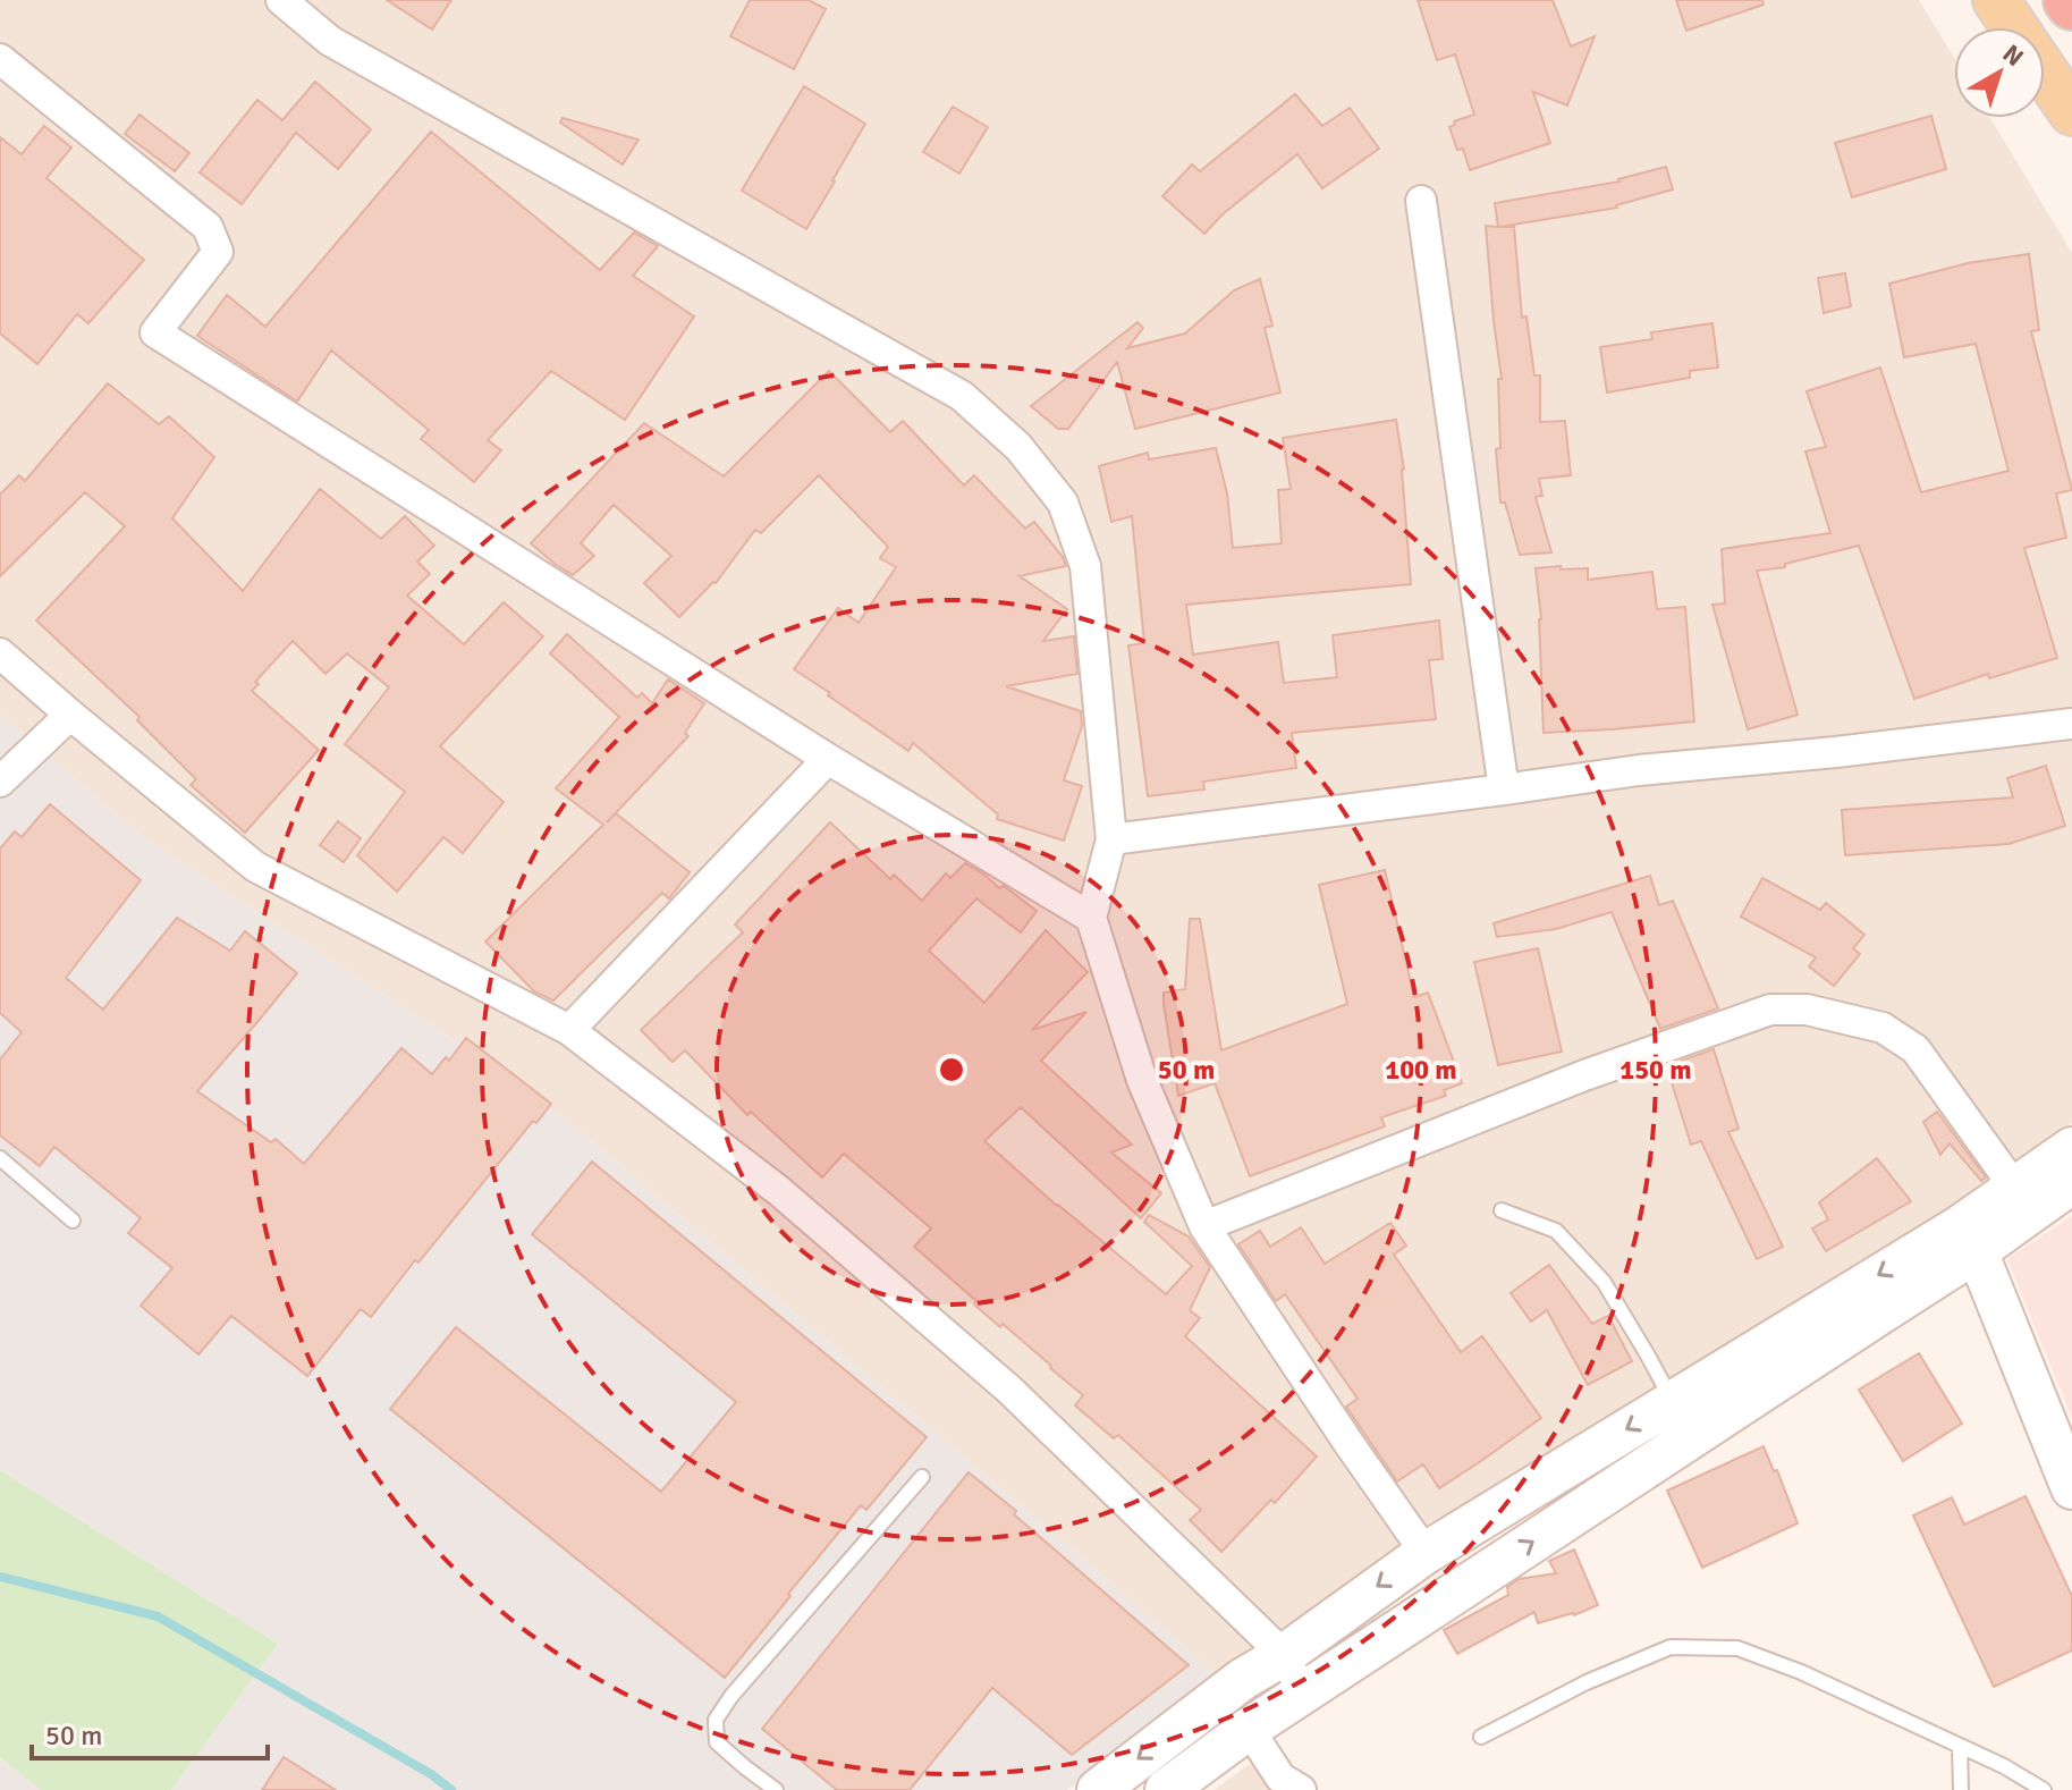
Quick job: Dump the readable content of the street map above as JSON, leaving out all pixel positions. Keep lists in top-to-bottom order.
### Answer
{
  "scale_bar": "50 m",
  "north": "top right",
  "rings": ["50 m", "100 m", "150 m"]
}
